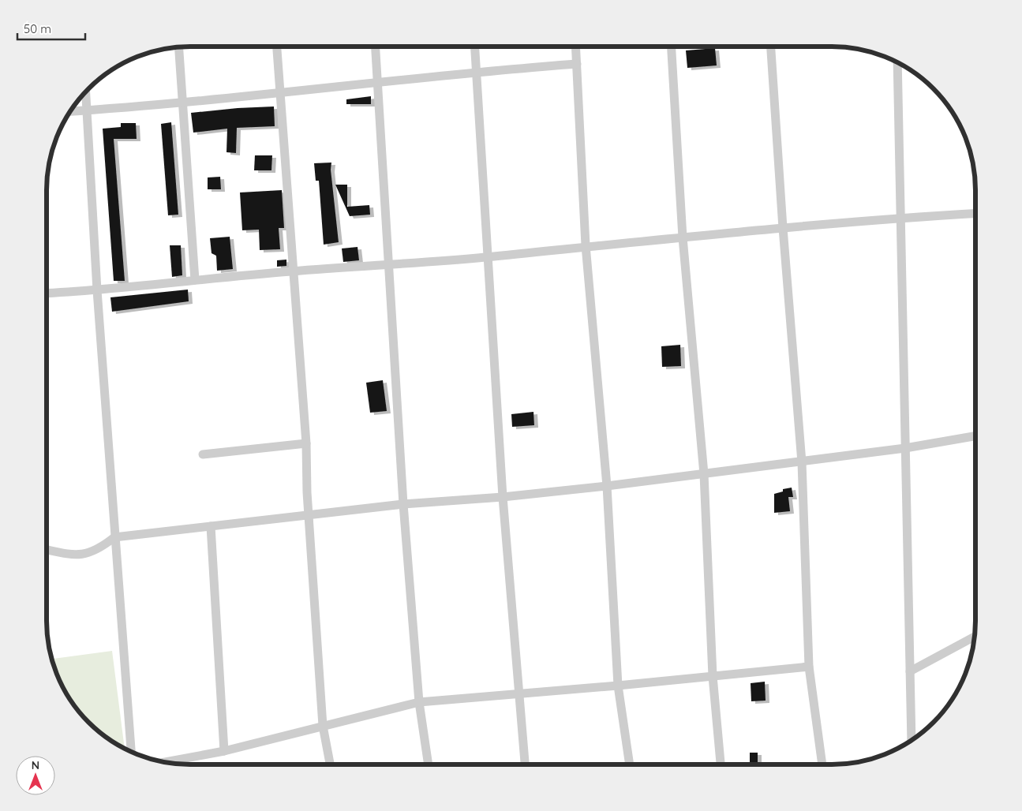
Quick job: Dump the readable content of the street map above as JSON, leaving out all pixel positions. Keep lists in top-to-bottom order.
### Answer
{
  "scale_bar": "50 m",
  "north": "top"
}
